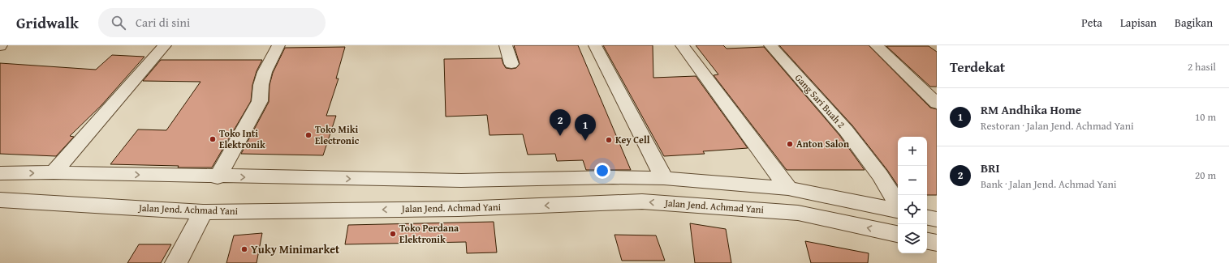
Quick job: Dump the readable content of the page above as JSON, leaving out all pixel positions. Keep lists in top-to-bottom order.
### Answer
{
  "streets": {
    "street": ["Gang Sari Buah 2", "Jalan Jend. Achmad Yani"]
  },
  "places": [
    "Toko Miki Electronic",
    "Toko Inti Elektronik",
    "Key Cell",
    "Anton Salon",
    "Toko Perdana Elektronik",
    "Yuky Minimarket"
  ],
  "page": {
    "header": "Gridwalk",
    "search": "Cari di sini",
    "nav": ["Peta", "Lapisan", "Bagikan"],
    "heading": ["Terdekat", "2 hasil"],
    "list": [
      {
        "mark": "1",
        "name": "RM Andhika Home",
        "note": "Restoran · Jalan Jend. Achmad Yani",
        "value": "10 m"
      },
      {
        "mark": "2",
        "name": "BRI",
        "note": "Bank · Jalan Jend. Achmad Yani",
        "value": "20 m"
      }
    ],
    "pins": ["2", "1"],
    "map_buttons": ["+", "−"]
  }
}
